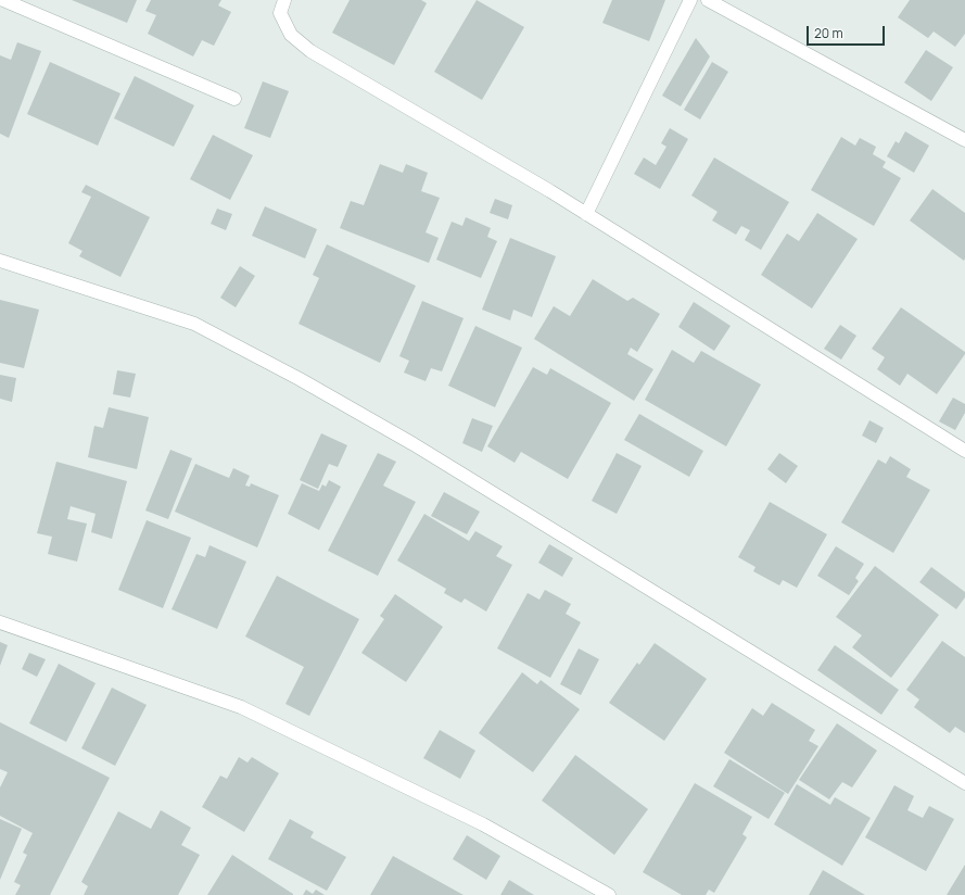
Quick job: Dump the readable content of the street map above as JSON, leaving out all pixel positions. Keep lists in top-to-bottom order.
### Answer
{
  "scale_bar": "20 m"
}
